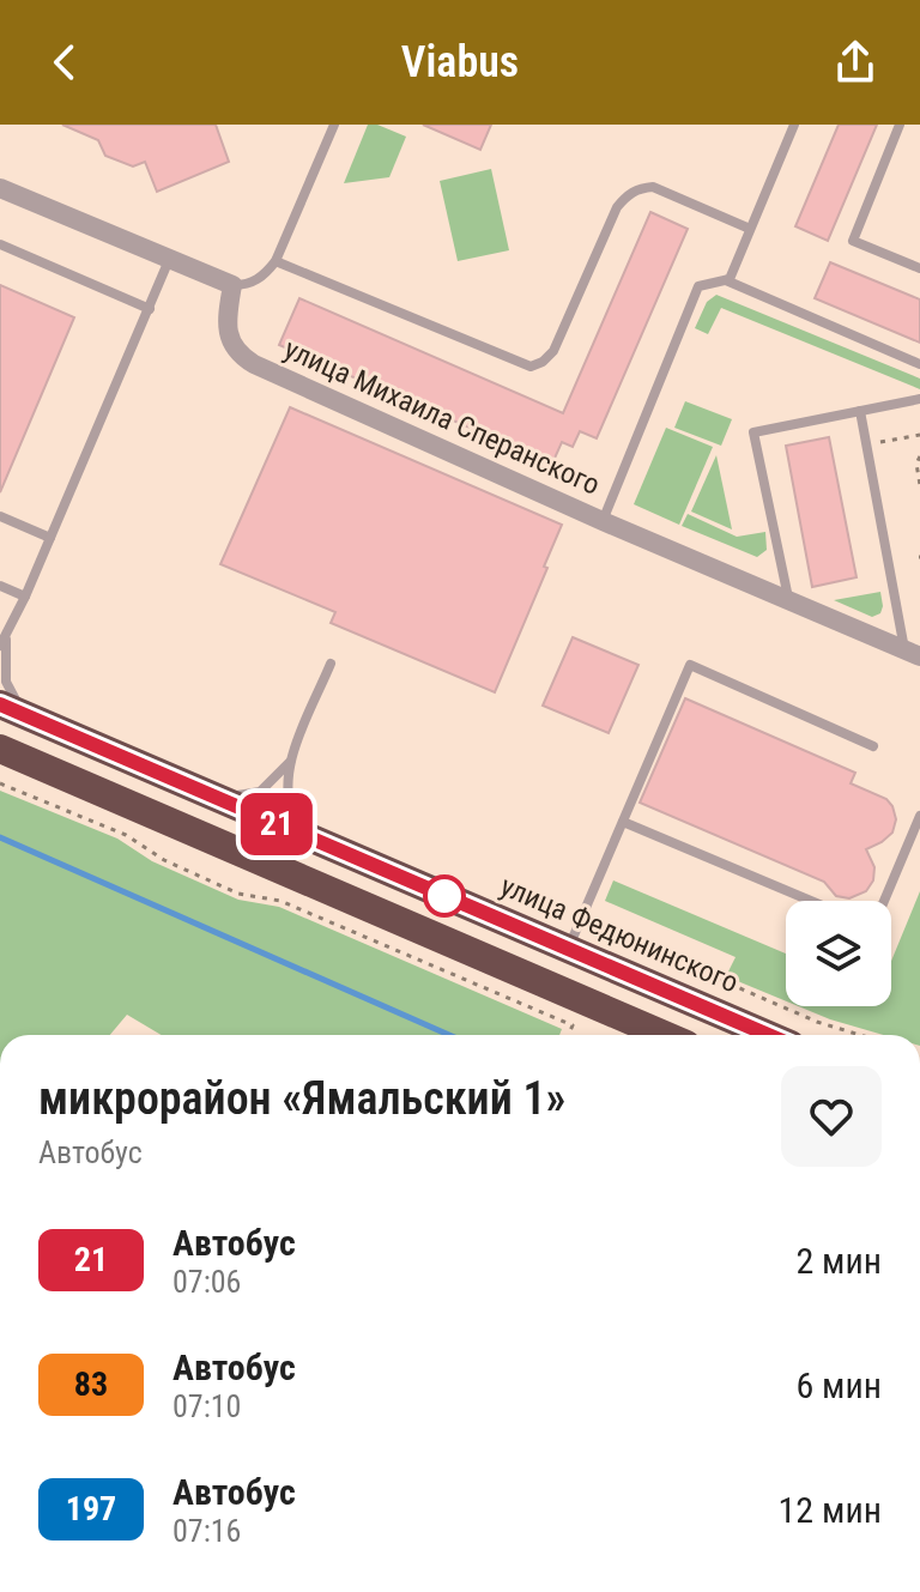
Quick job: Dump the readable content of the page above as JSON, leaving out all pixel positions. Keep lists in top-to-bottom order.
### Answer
{
  "streets": {
    "highway": ["улица Федюнинского"],
    "street": ["улица Михаила Сперанского"]
  },
  "lines": ["bus line 21"],
  "page": {
    "header": "Viabus",
    "on_map": "21",
    "heading": ["микрорайон «Ямальский 1»", "Автобус"],
    "list": [
      {
        "mark": "21",
        "name": "Автобус",
        "note": "07:06",
        "value": "2 мин"
      },
      {
        "mark": "83",
        "name": "Автобус",
        "note": "07:10",
        "value": "6 мин"
      },
      {
        "mark": "197",
        "name": "Автобус",
        "note": "07:16",
        "value": "12 мин"
      }
    ]
  }
}
